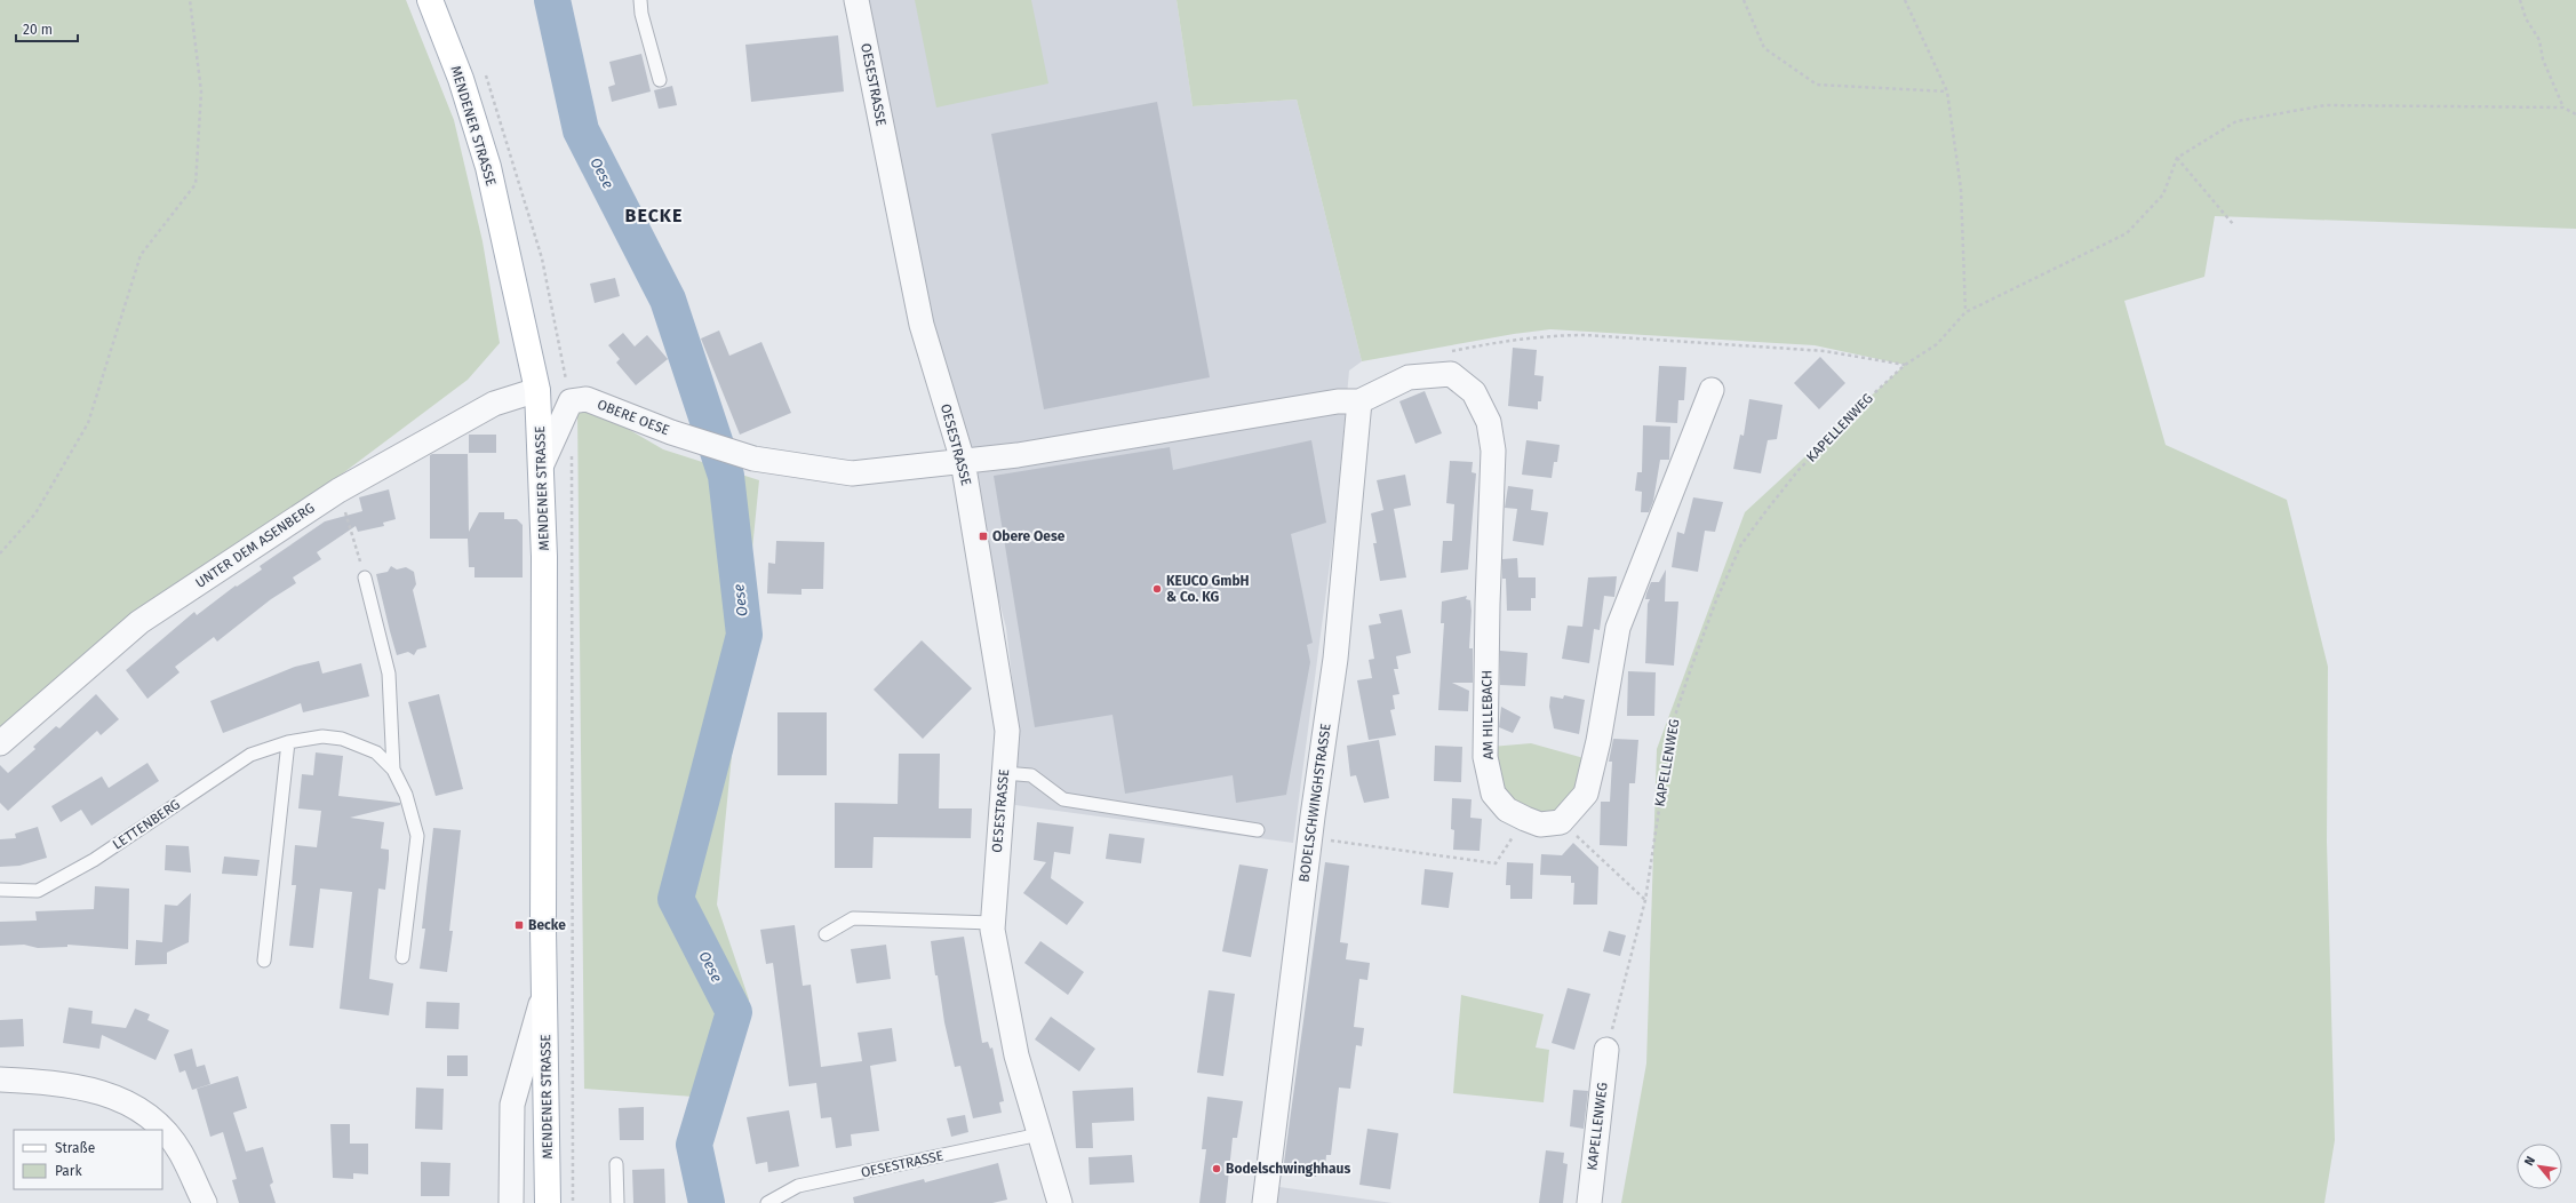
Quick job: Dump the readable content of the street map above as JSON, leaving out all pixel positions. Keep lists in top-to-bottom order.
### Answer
{
  "streets": {
    "main road": ["MENDENER STRASSE"],
    "street": [
      "OESESTRASSE",
      "OBERE OESE",
      "KAPELLENWEG",
      "UNTER DEM ASENBERG",
      "AM HILLEBACH",
      "BODELSCHWINGHSTRASSE"
    ],
    "lane": ["LETTENBERG"]
  },
  "crossings": [
    ["OESESTRASSE", "OBERE OESE"],
    ["MENDENER STRASSE", "UNTER DEM ASENBERG"],
    ["OBERE OESE", "AM HILLEBACH"],
    ["OBERE OESE", "BODELSCHWINGHSTRASSE"],
    ["AM HILLEBACH", "BODELSCHWINGHSTRASSE"]
  ],
  "districts": ["BECKE"],
  "water": ["Oese"],
  "places": {
    "transit": ["Obere Oese", "Becke"],
    "other": ["KEUCO GmbH & Co. KG", "Bodelschwinghhaus"]
  },
  "legend": ["Straße", "Park"],
  "scale_bar": "20 m",
  "north": "top left"
}
